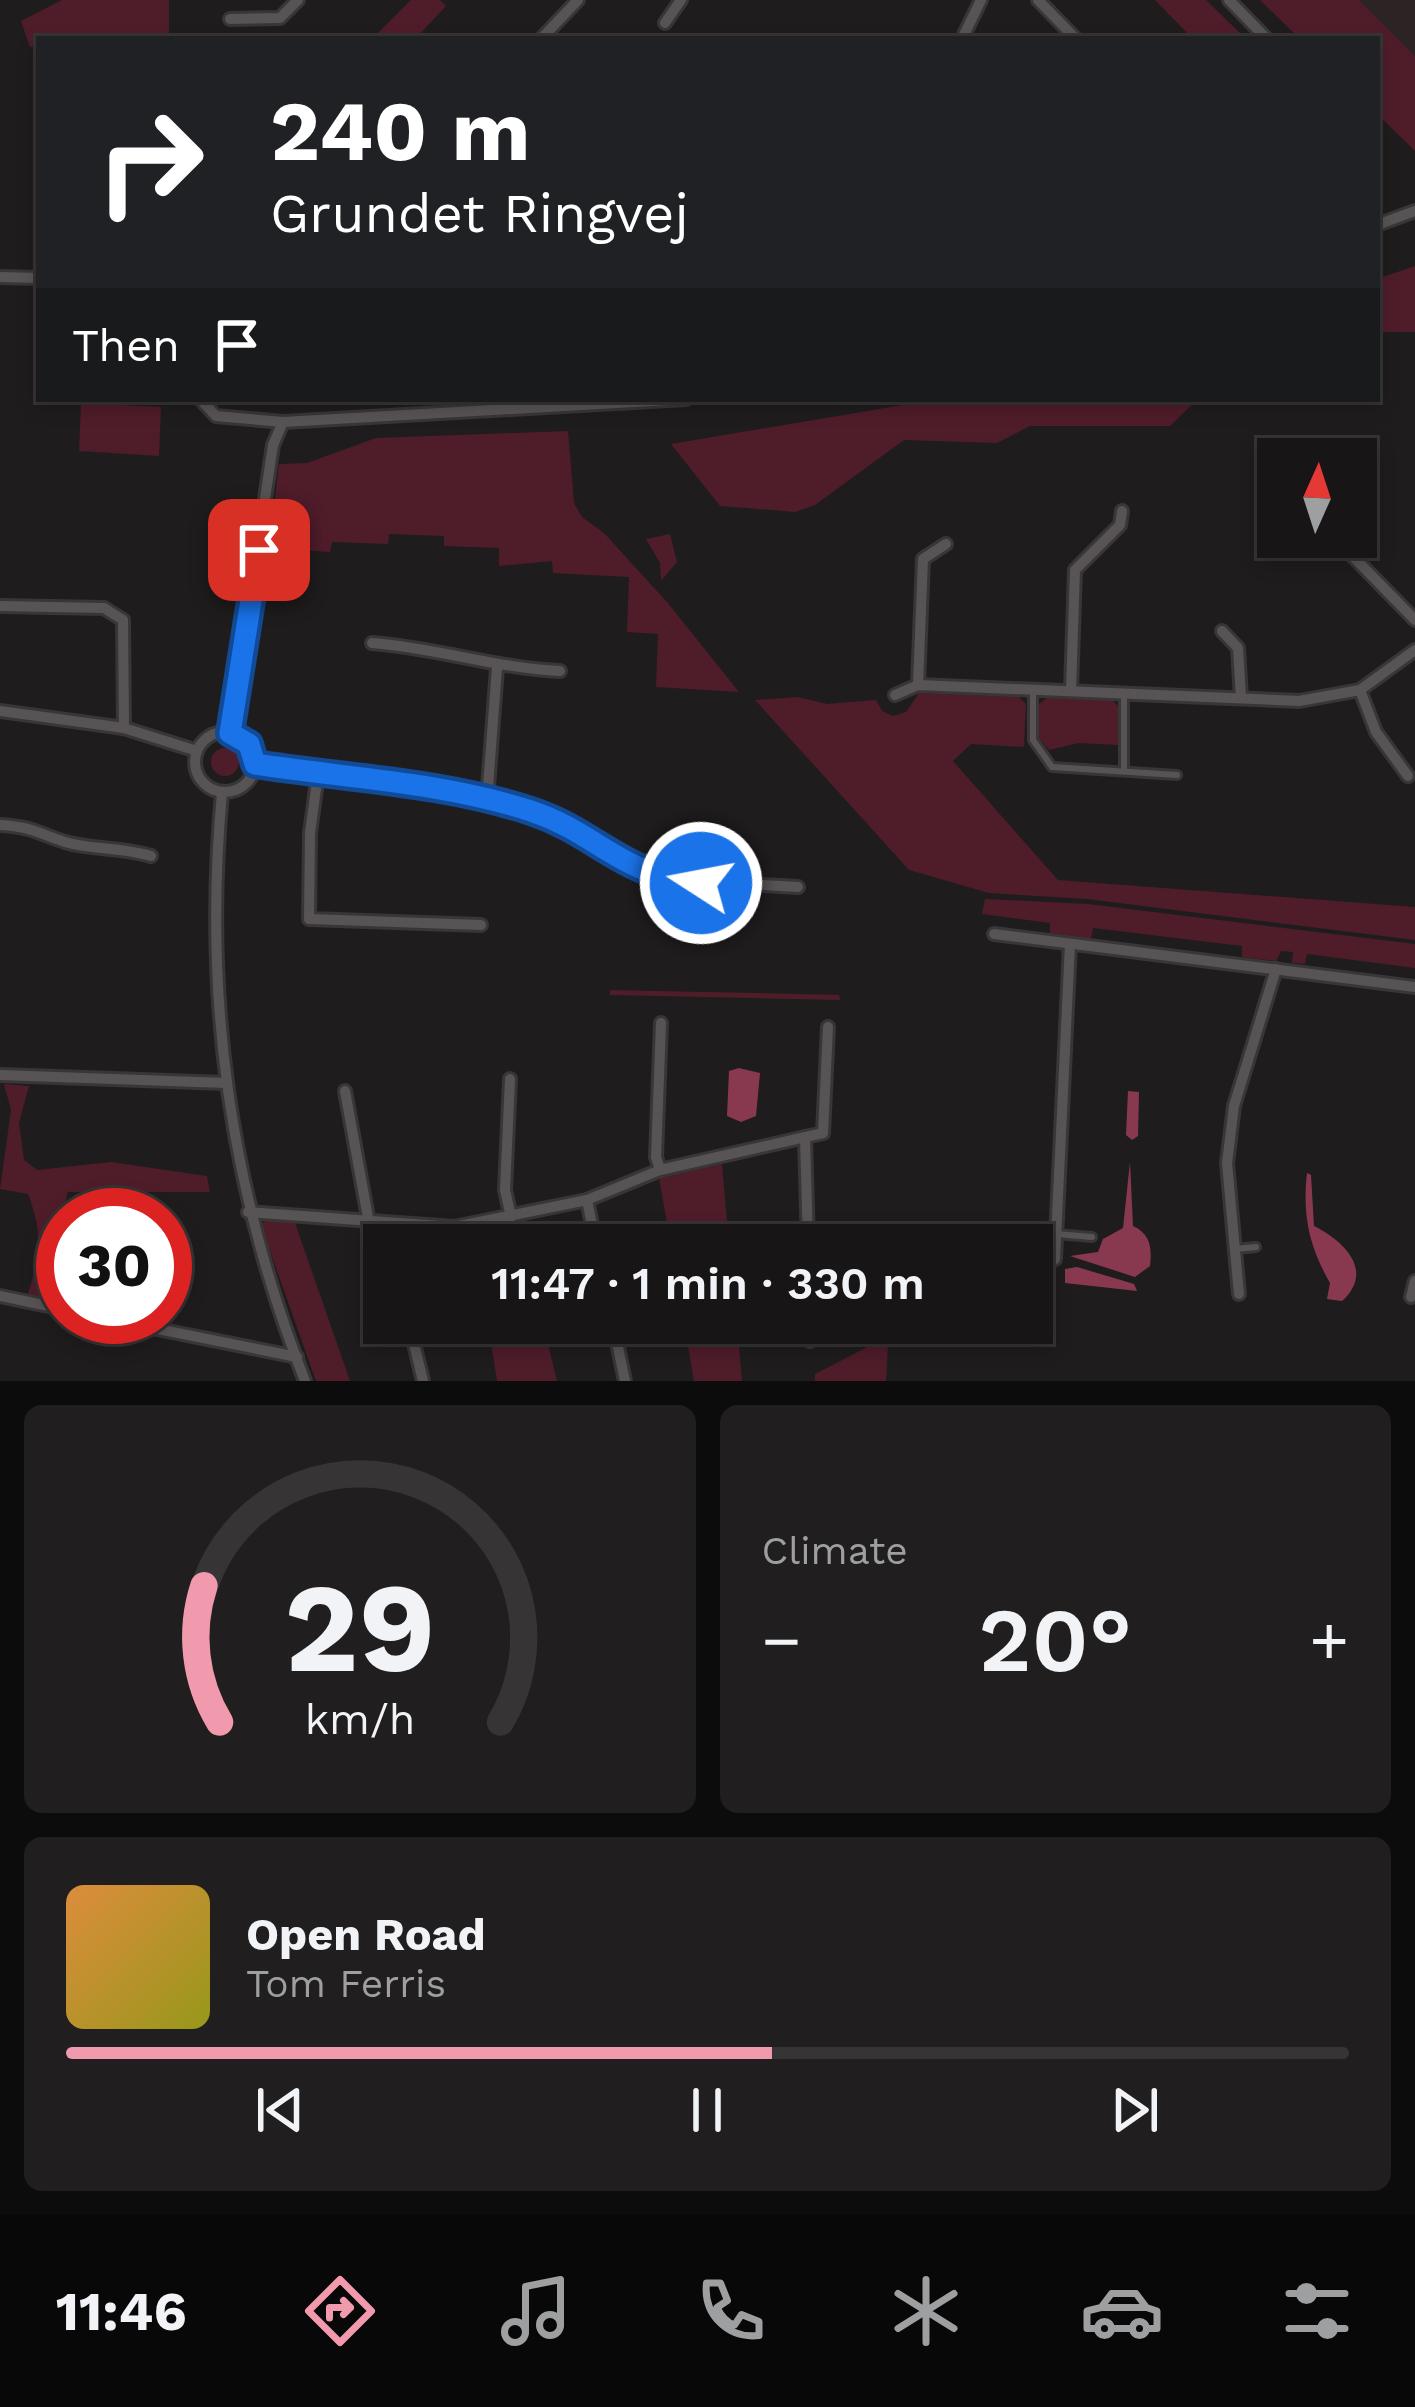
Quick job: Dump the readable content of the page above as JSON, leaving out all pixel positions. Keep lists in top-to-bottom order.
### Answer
{
  "north": "top",
  "page": {
    "turn": ["240 m", "Grundet Ringvej"],
    "then": "Then",
    "limit": "30",
    "trip": "11:47 · 1 min · 330 m",
    "tile": "Climate",
    "heat": ["−", "20°", "+"],
    "song": ["Open Road", "Tom Ferris"],
    "tabs": "11:46",
    "gauge": ["29", "km/h"]
  }
}
